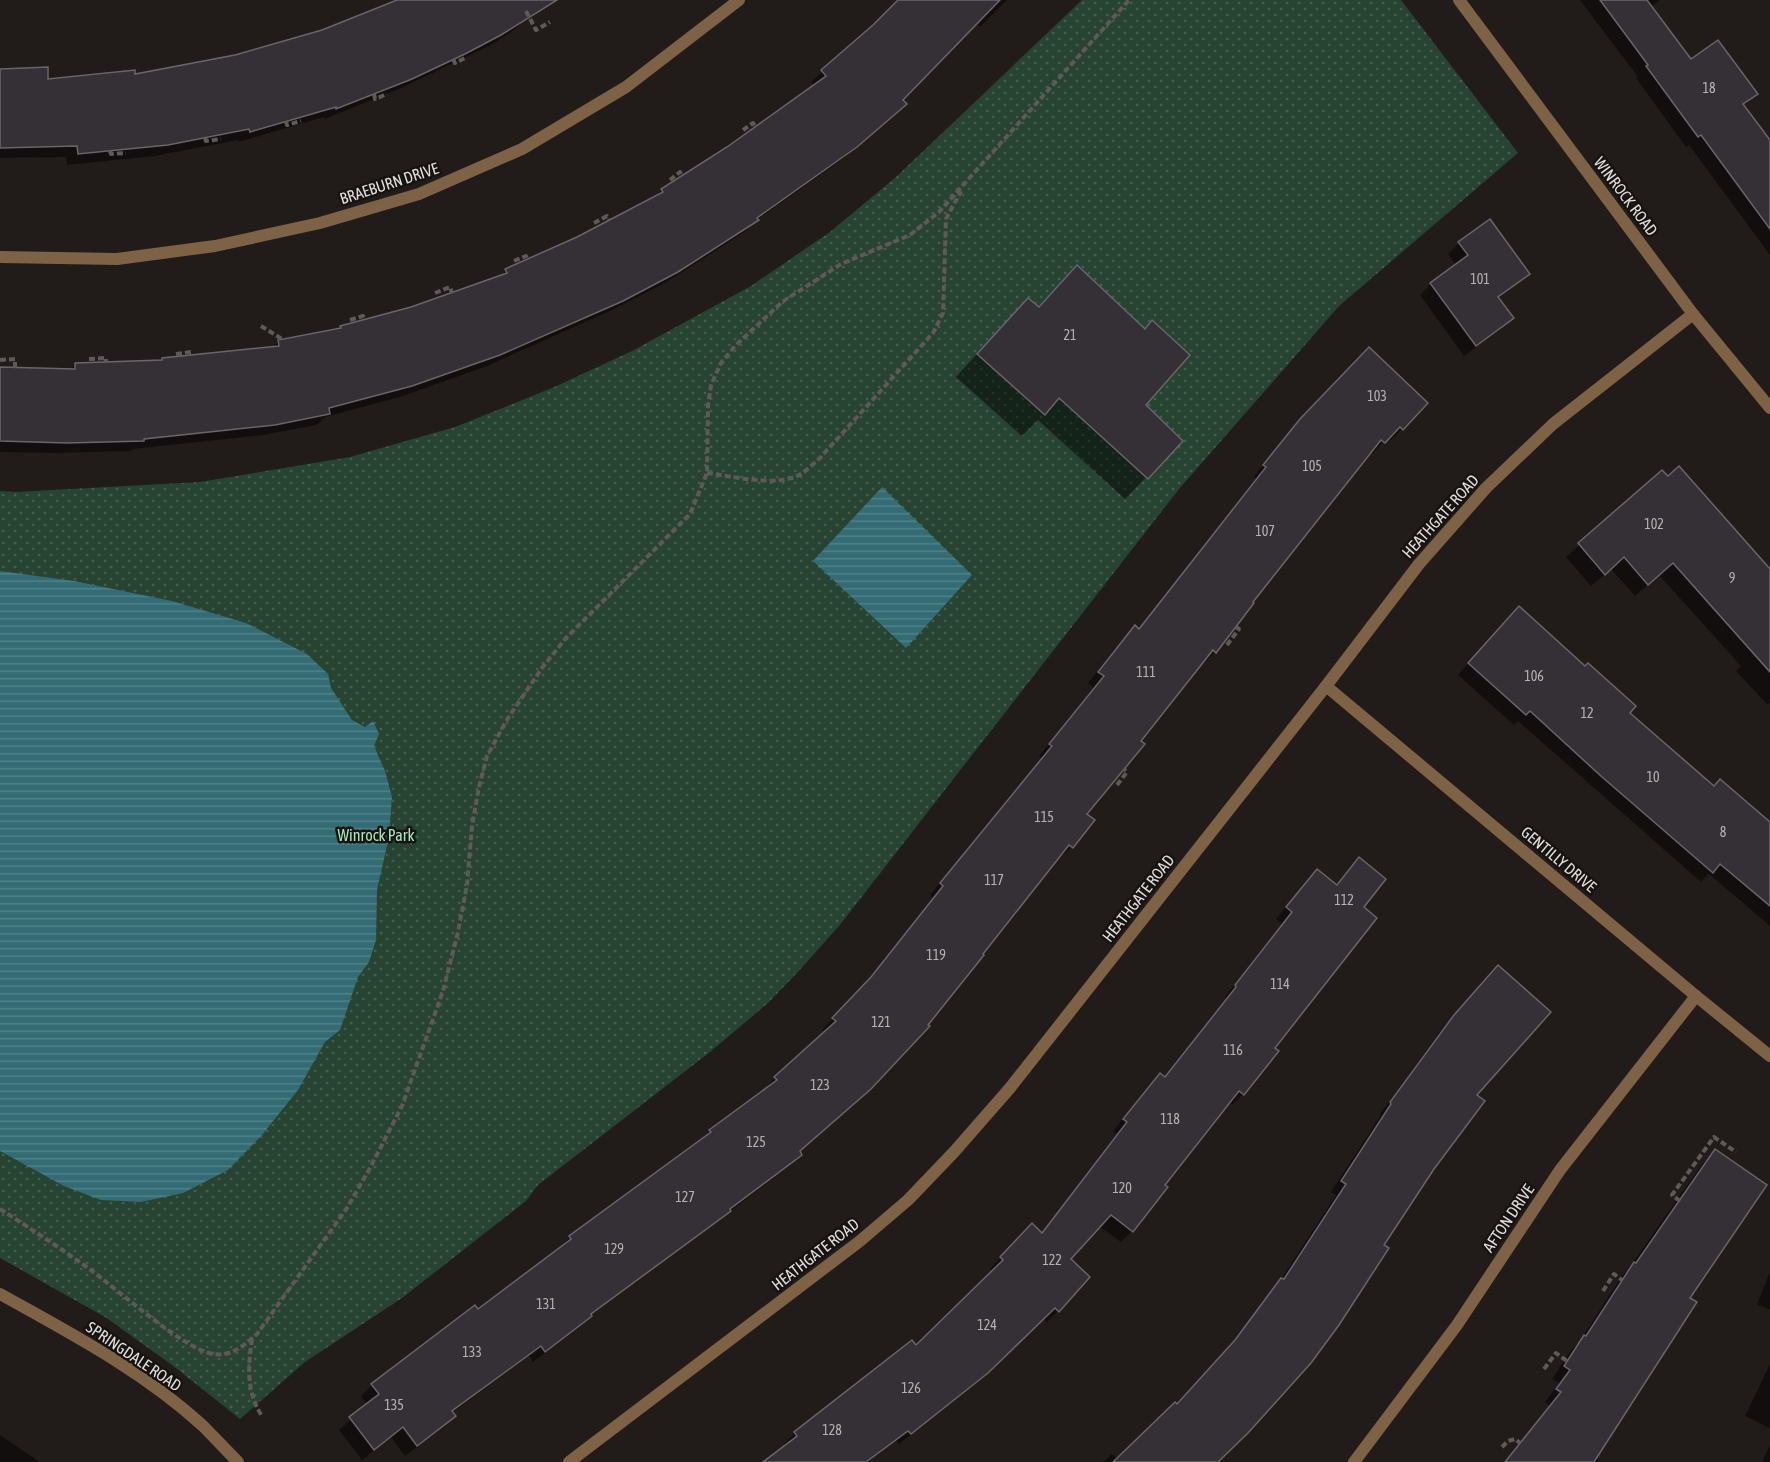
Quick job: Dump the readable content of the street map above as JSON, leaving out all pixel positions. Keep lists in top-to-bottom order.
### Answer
{
  "streets": {
    "street": [
      "BRAEBURN DRIVE",
      "WINROCK ROAD",
      "HEATHGATE ROAD",
      "GENTILLY DRIVE",
      "AFTON DRIVE",
      "SPRINGDALE ROAD"
    ]
  },
  "crossings": [
    ["WINROCK ROAD", "HEATHGATE ROAD"],
    ["HEATHGATE ROAD", "GENTILLY DRIVE"],
    ["GENTILLY DRIVE", "AFTON DRIVE"]
  ],
  "parks": ["Winrock Park"],
  "house_numbers": [
    "18",
    "101",
    "21",
    "103",
    "105",
    "102",
    "107",
    "9",
    "111",
    "106",
    "12",
    "10",
    "115",
    "8",
    "117",
    "112",
    "119",
    "114",
    "121",
    "116",
    "123",
    "118",
    "125",
    "120",
    "127",
    "129",
    "122",
    "131",
    "124",
    "133",
    "126",
    "135",
    "128"
  ]
}
